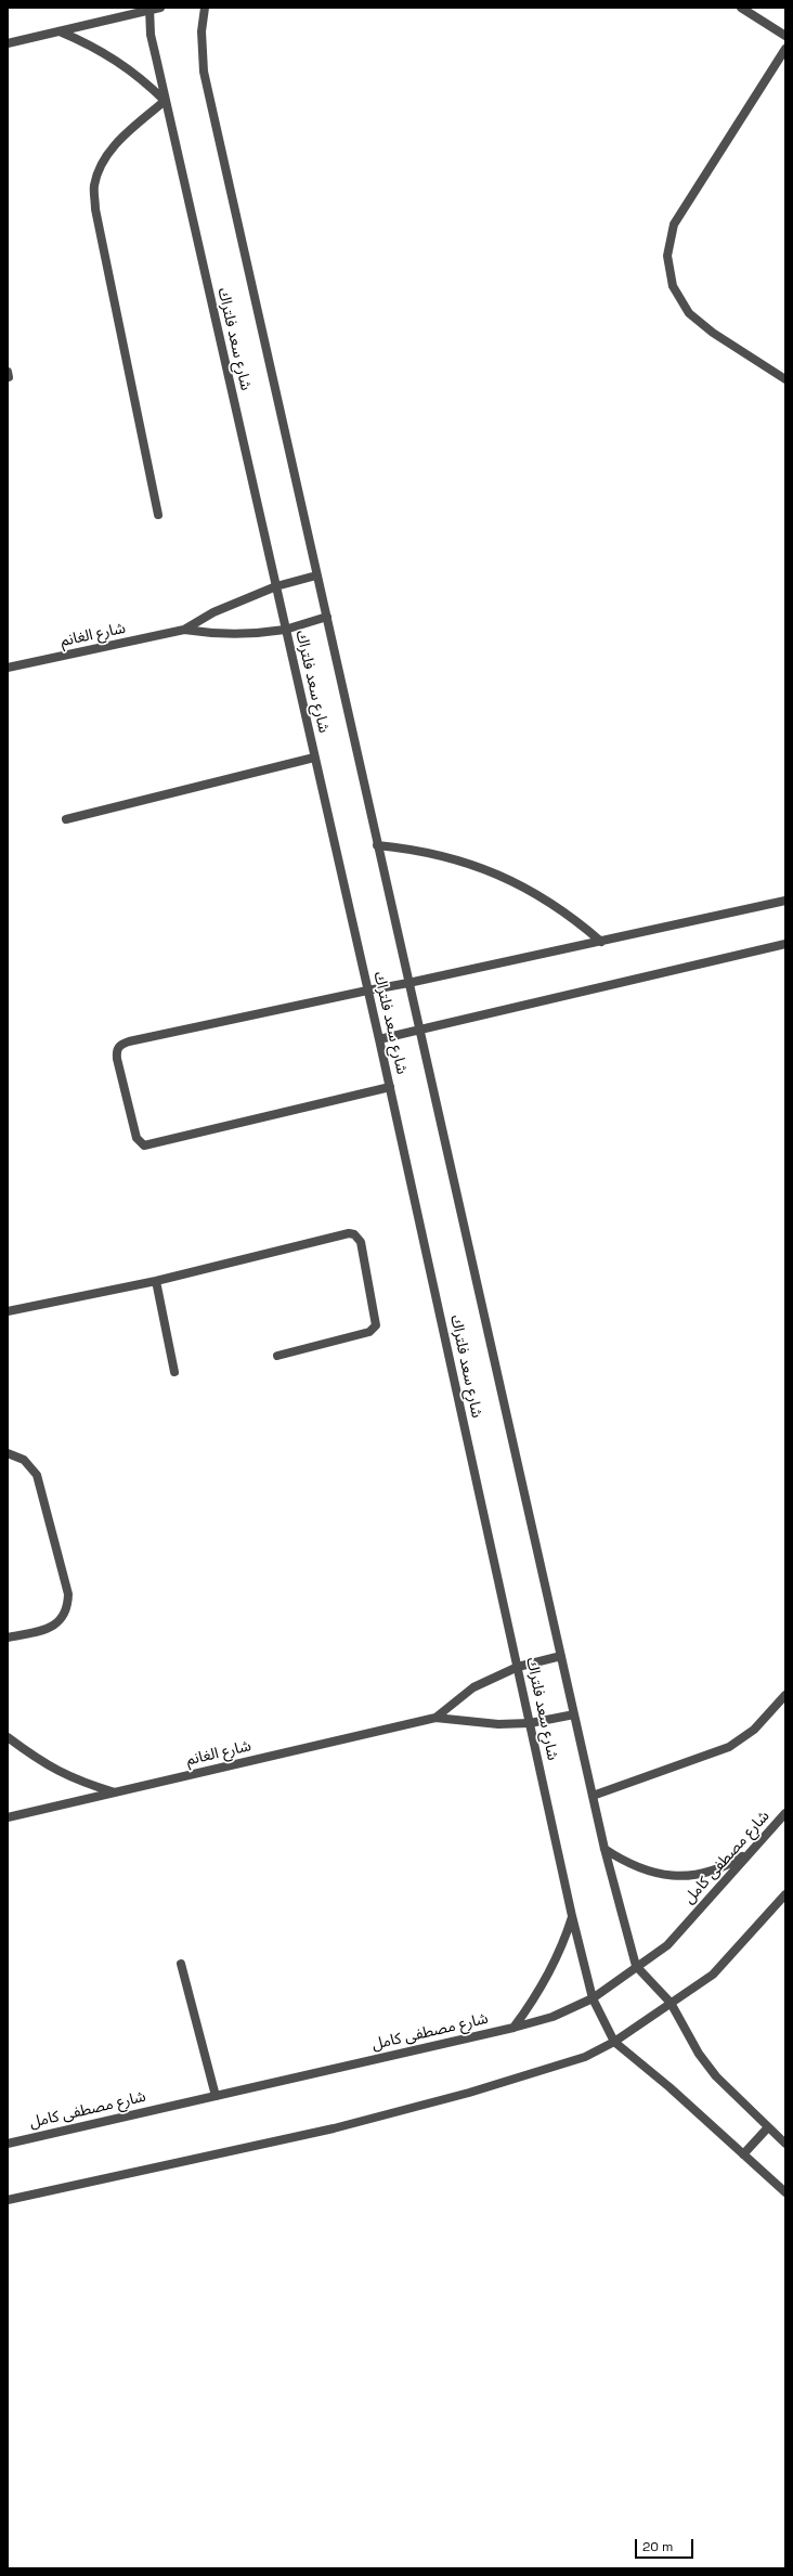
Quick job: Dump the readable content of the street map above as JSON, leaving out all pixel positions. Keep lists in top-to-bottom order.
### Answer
{
  "streets": {
    "street": ["شارع سعد فلتراك", "شارع الغانم", "شارع مصطفى كامل"]
  },
  "crossings": [
    ["شارع سعد فلتراك", "شارع الغانم"],
    ["شارع سعد فلتراك", "شارع مصطفى كامل"]
  ],
  "scale_bar": "20 m"
}
